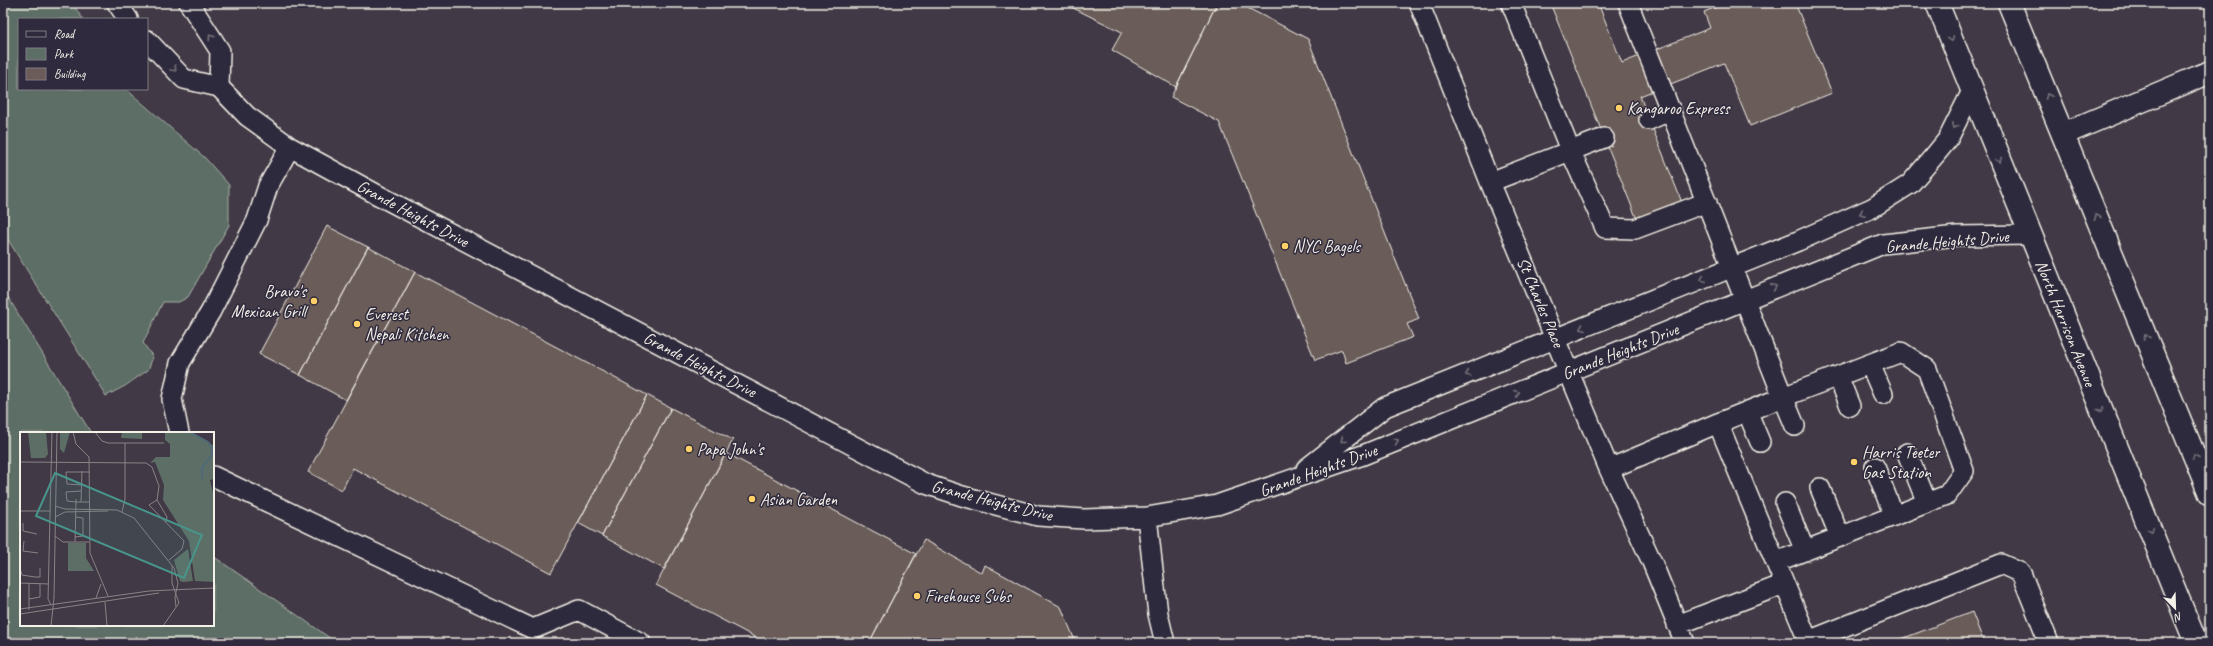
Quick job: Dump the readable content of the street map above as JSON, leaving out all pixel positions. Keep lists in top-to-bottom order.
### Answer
{
  "streets": {
    "main road": ["North Harrison Avenue"],
    "lane": ["Grande Heights Drive", "St Charles Place"]
  },
  "crossings": [
    ["Grande Heights Drive", "St Charles Place"],
    ["Grande Heights Drive", "North Harrison Avenue"]
  ],
  "places": [
    "Kangaroo Express",
    "NYC Bagels",
    "Bravo's Mexican Grill",
    "Everest Nepali Kitchen",
    "Papa John's",
    "Harris Teeter Gas Station",
    "Asian Garden",
    "Firehouse Subs"
  ],
  "legend": ["Road", "Park", "Building"],
  "north": "bottom right"
}
